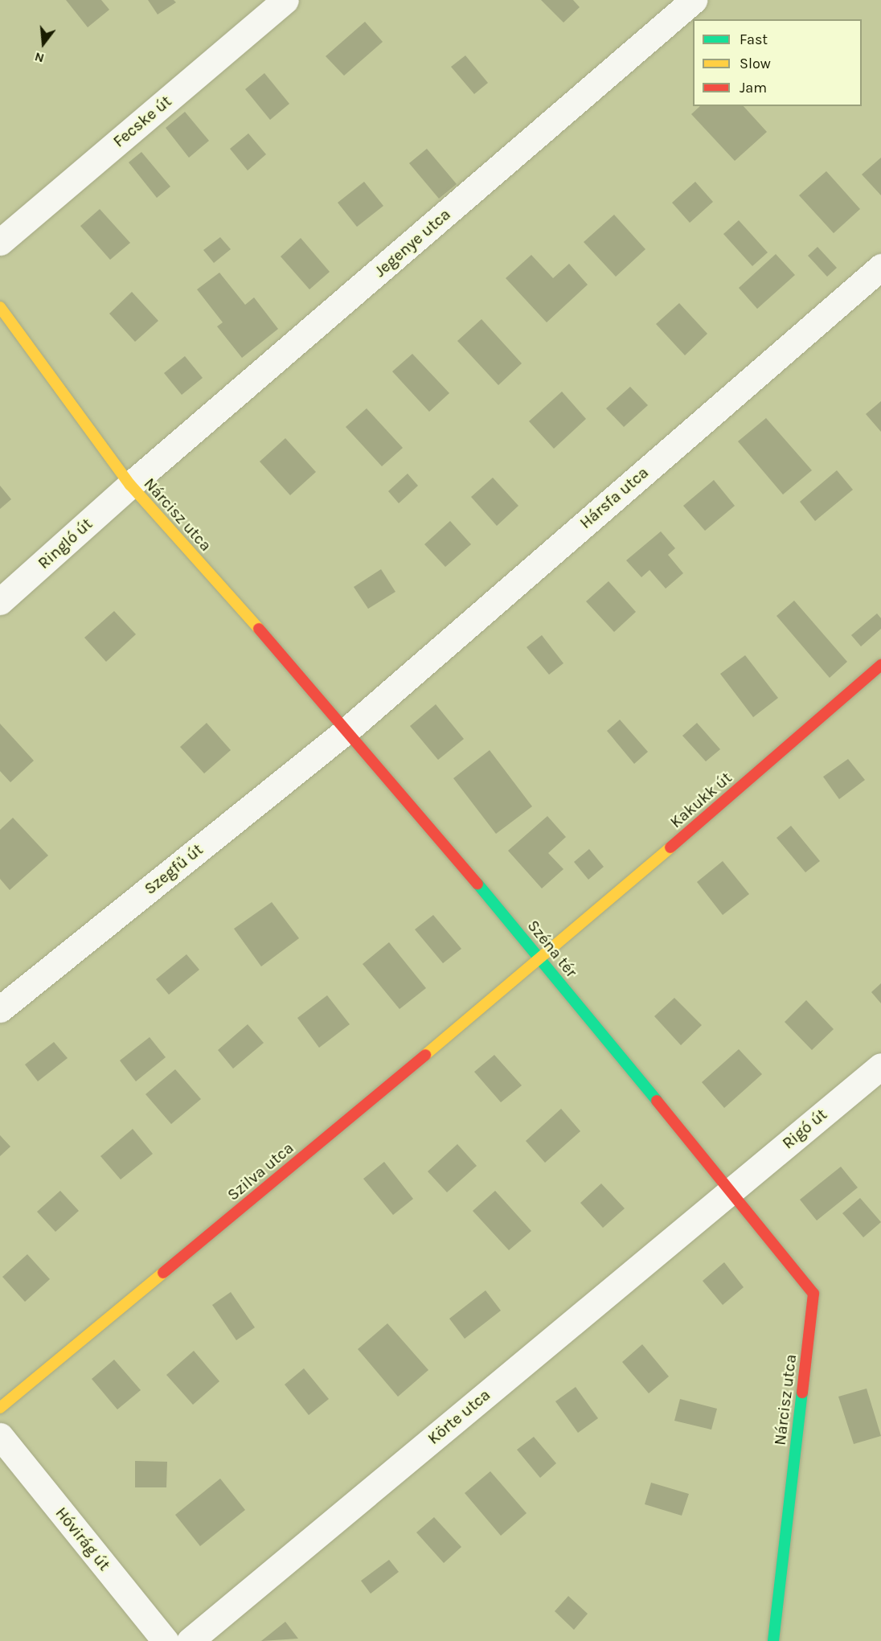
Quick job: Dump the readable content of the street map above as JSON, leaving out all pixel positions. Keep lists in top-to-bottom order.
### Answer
{
  "streets": {
    "street": [
      "Fecske út",
      "Jegenye utca",
      "Hársfa utca",
      "Nárcisz utca",
      "Ringló út",
      "Kakukk út",
      "Szegfű út",
      "Széna tér",
      "Rigó út",
      "Szilva utca",
      "Körte utca",
      "Hóvirág út"
    ]
  },
  "crossings": [
    ["Jegenye utca", "Nárcisz utca"],
    ["Jegenye utca", "Ringló út"],
    ["Hársfa utca", "Nárcisz utca"],
    ["Hársfa utca", "Szegfű út"],
    ["Hársfa utca", "Széna tér"],
    ["Nárcisz utca", "Ringló út"],
    ["Nárcisz utca", "Szegfű út"],
    ["Nárcisz utca", "Széna tér"],
    ["Nárcisz utca", "Rigó út"],
    ["Nárcisz utca", "Körte utca"],
    ["Kakukk út", "Széna tér"],
    ["Kakukk út", "Szilva utca"],
    ["Szegfű út", "Széna tér"],
    ["Széna tér", "Rigó út"],
    ["Széna tér", "Szilva utca"],
    ["Széna tér", "Körte utca"],
    ["Rigó út", "Körte utca"]
  ],
  "legend": ["Fast", "Slow", "Jam"],
  "north": "bottom"
}
